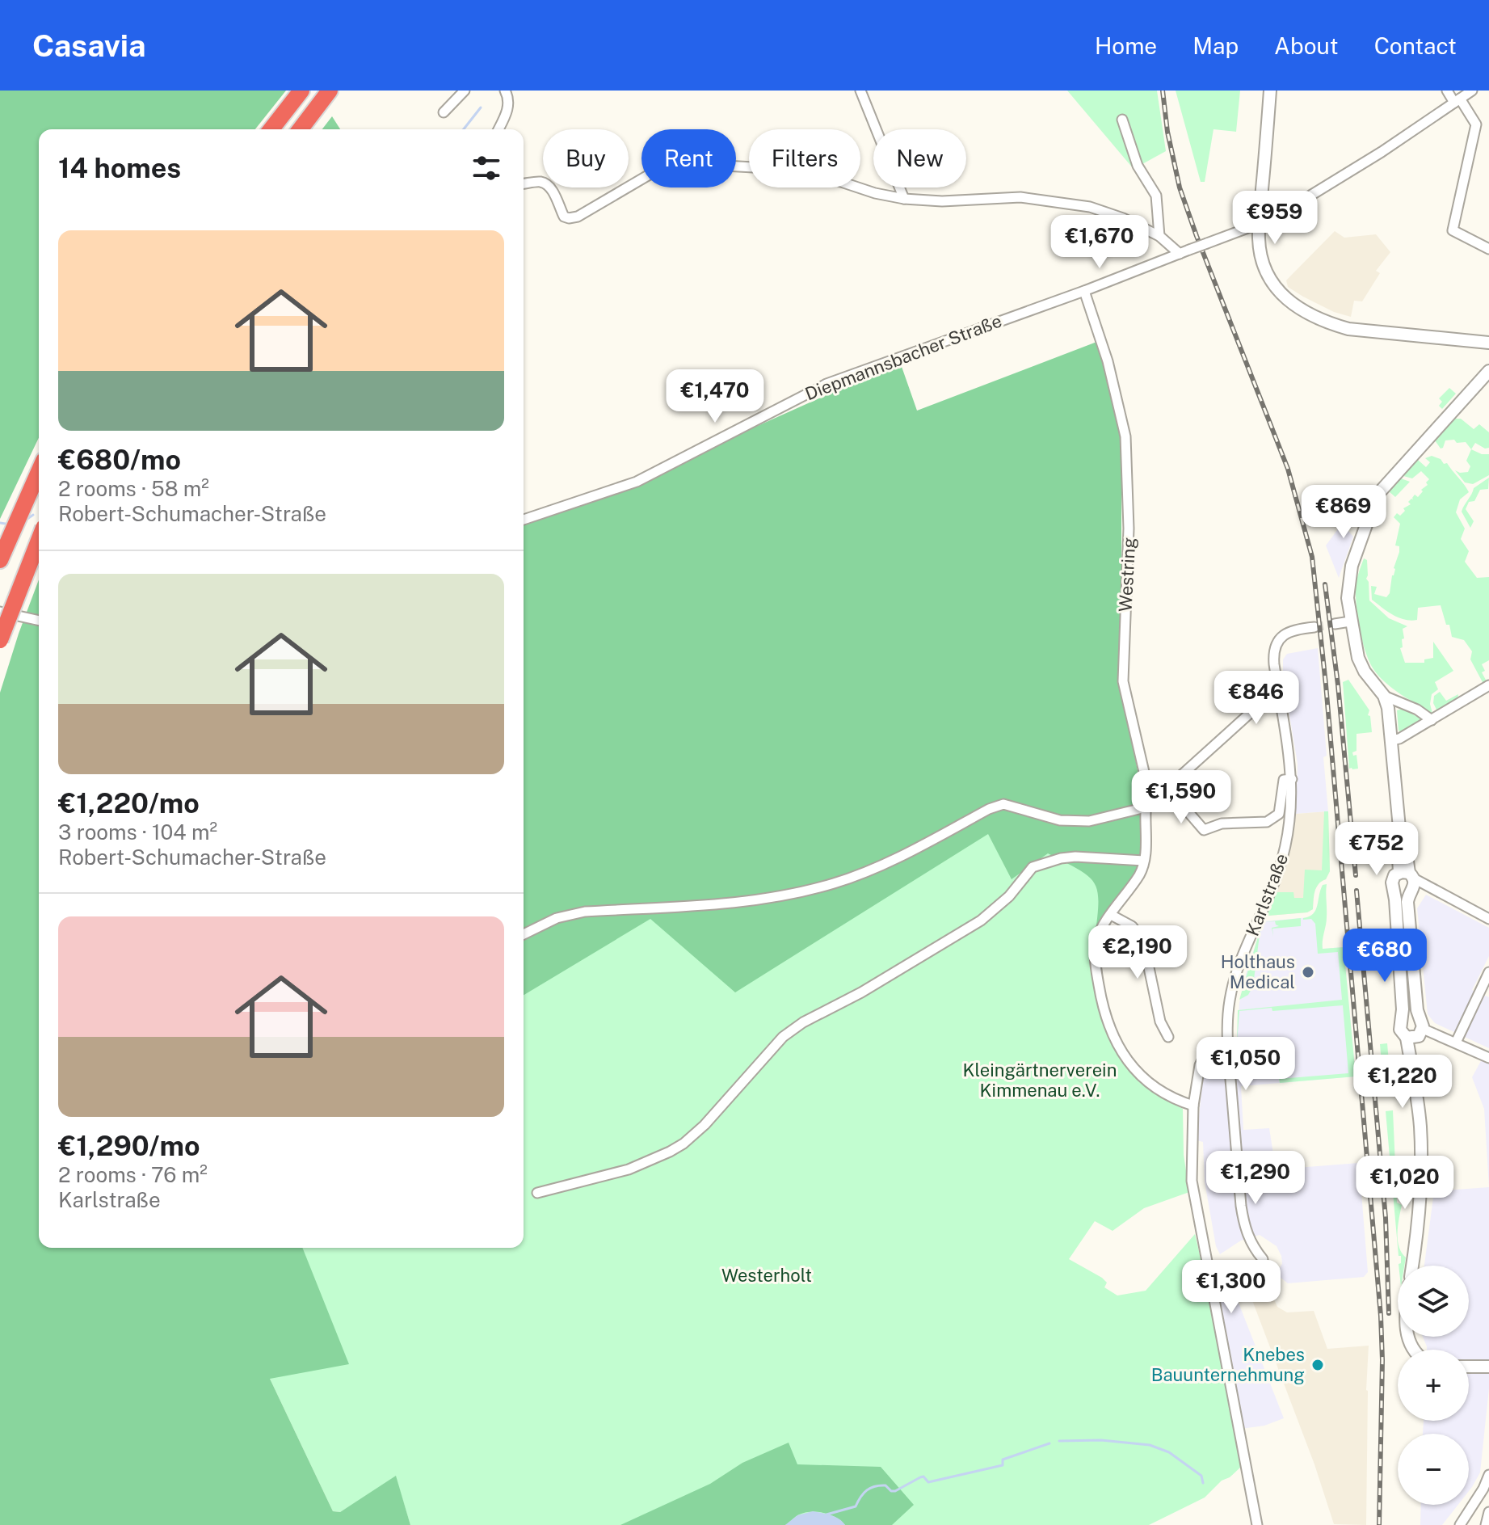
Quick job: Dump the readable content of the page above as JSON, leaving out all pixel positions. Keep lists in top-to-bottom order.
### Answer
{
  "streets": {
    "street": ["Diepmannsbacher Straße", "Westring", "Karlstraße"]
  },
  "crossings": [
    ["Diepmannsbacher Straße", "Westring"]
  ],
  "parks": ["Kleingärtnerverein Kimmenau e.V.", "Westerholt"],
  "places": ["Holthaus Medical", "Knebes Bauunternehmung"],
  "page": {
    "header": "Casavia",
    "nav": [
      "Home",
      "Map",
      "About",
      "Contact"
    ],
    "chip": [
      "Buy",
      "Rent",
      "Filters",
      "New"
    ],
    "heading": "14 homes",
    "price": [
      "€959",
      "€1,670",
      "€1,470",
      "€869",
      "€846",
      "€1,590",
      "€752",
      "€2,190",
      "€680",
      "€1,050",
      "€1,220",
      "€1,290",
      "€1,020",
      "€1,300"
    ],
    "list": [
      {
        "name": "€680/mo",
        "note": "2 rooms · 58 m² · Robert-Schumacher-Straße"
      },
      {
        "name": "€1,220/mo",
        "note": "3 rooms · 104 m² · Robert-Schumacher-Straße"
      },
      {
        "name": "€1,290/mo",
        "note": "2 rooms · 76 m² · Karlstraße"
      }
    ],
    "map_buttons": ["+", "−"]
  }
}
